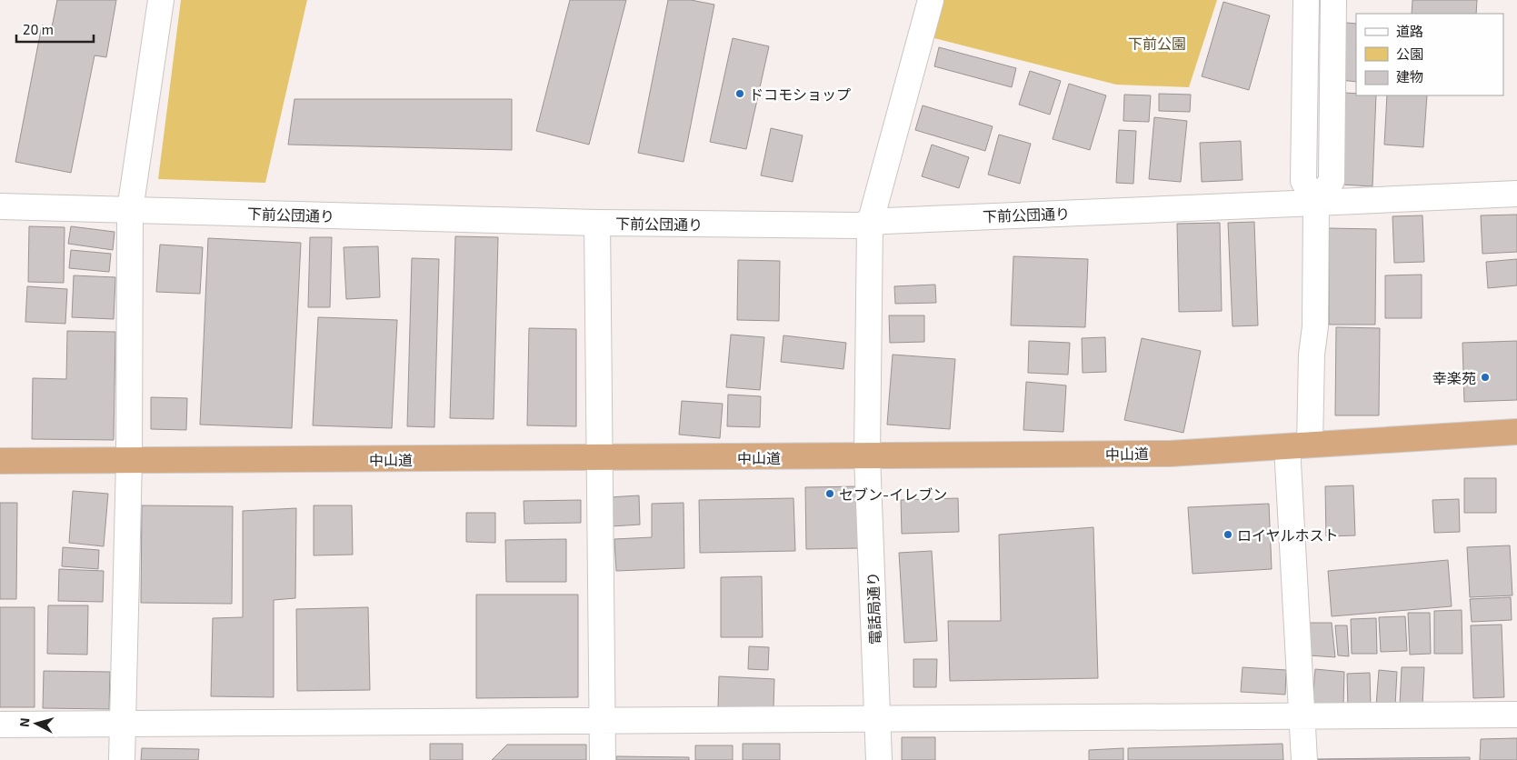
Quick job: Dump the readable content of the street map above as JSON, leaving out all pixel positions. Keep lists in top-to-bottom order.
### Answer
{
  "streets": {
    "highway": ["中山道"],
    "street": ["下前公団通り", "電話局通り"]
  },
  "crossings": [
    ["下前公団通り", "電話局通り"],
    ["中山道", "電話局通り"]
  ],
  "parks": ["下前公園"],
  "places": [
    "ドコモショップ",
    "幸楽苑",
    "セブン-イレブン",
    "ロイヤルホスト"
  ],
  "legend": ["道路", "公園", "建物"],
  "scale_bar": "20 m",
  "north": "left"
}
